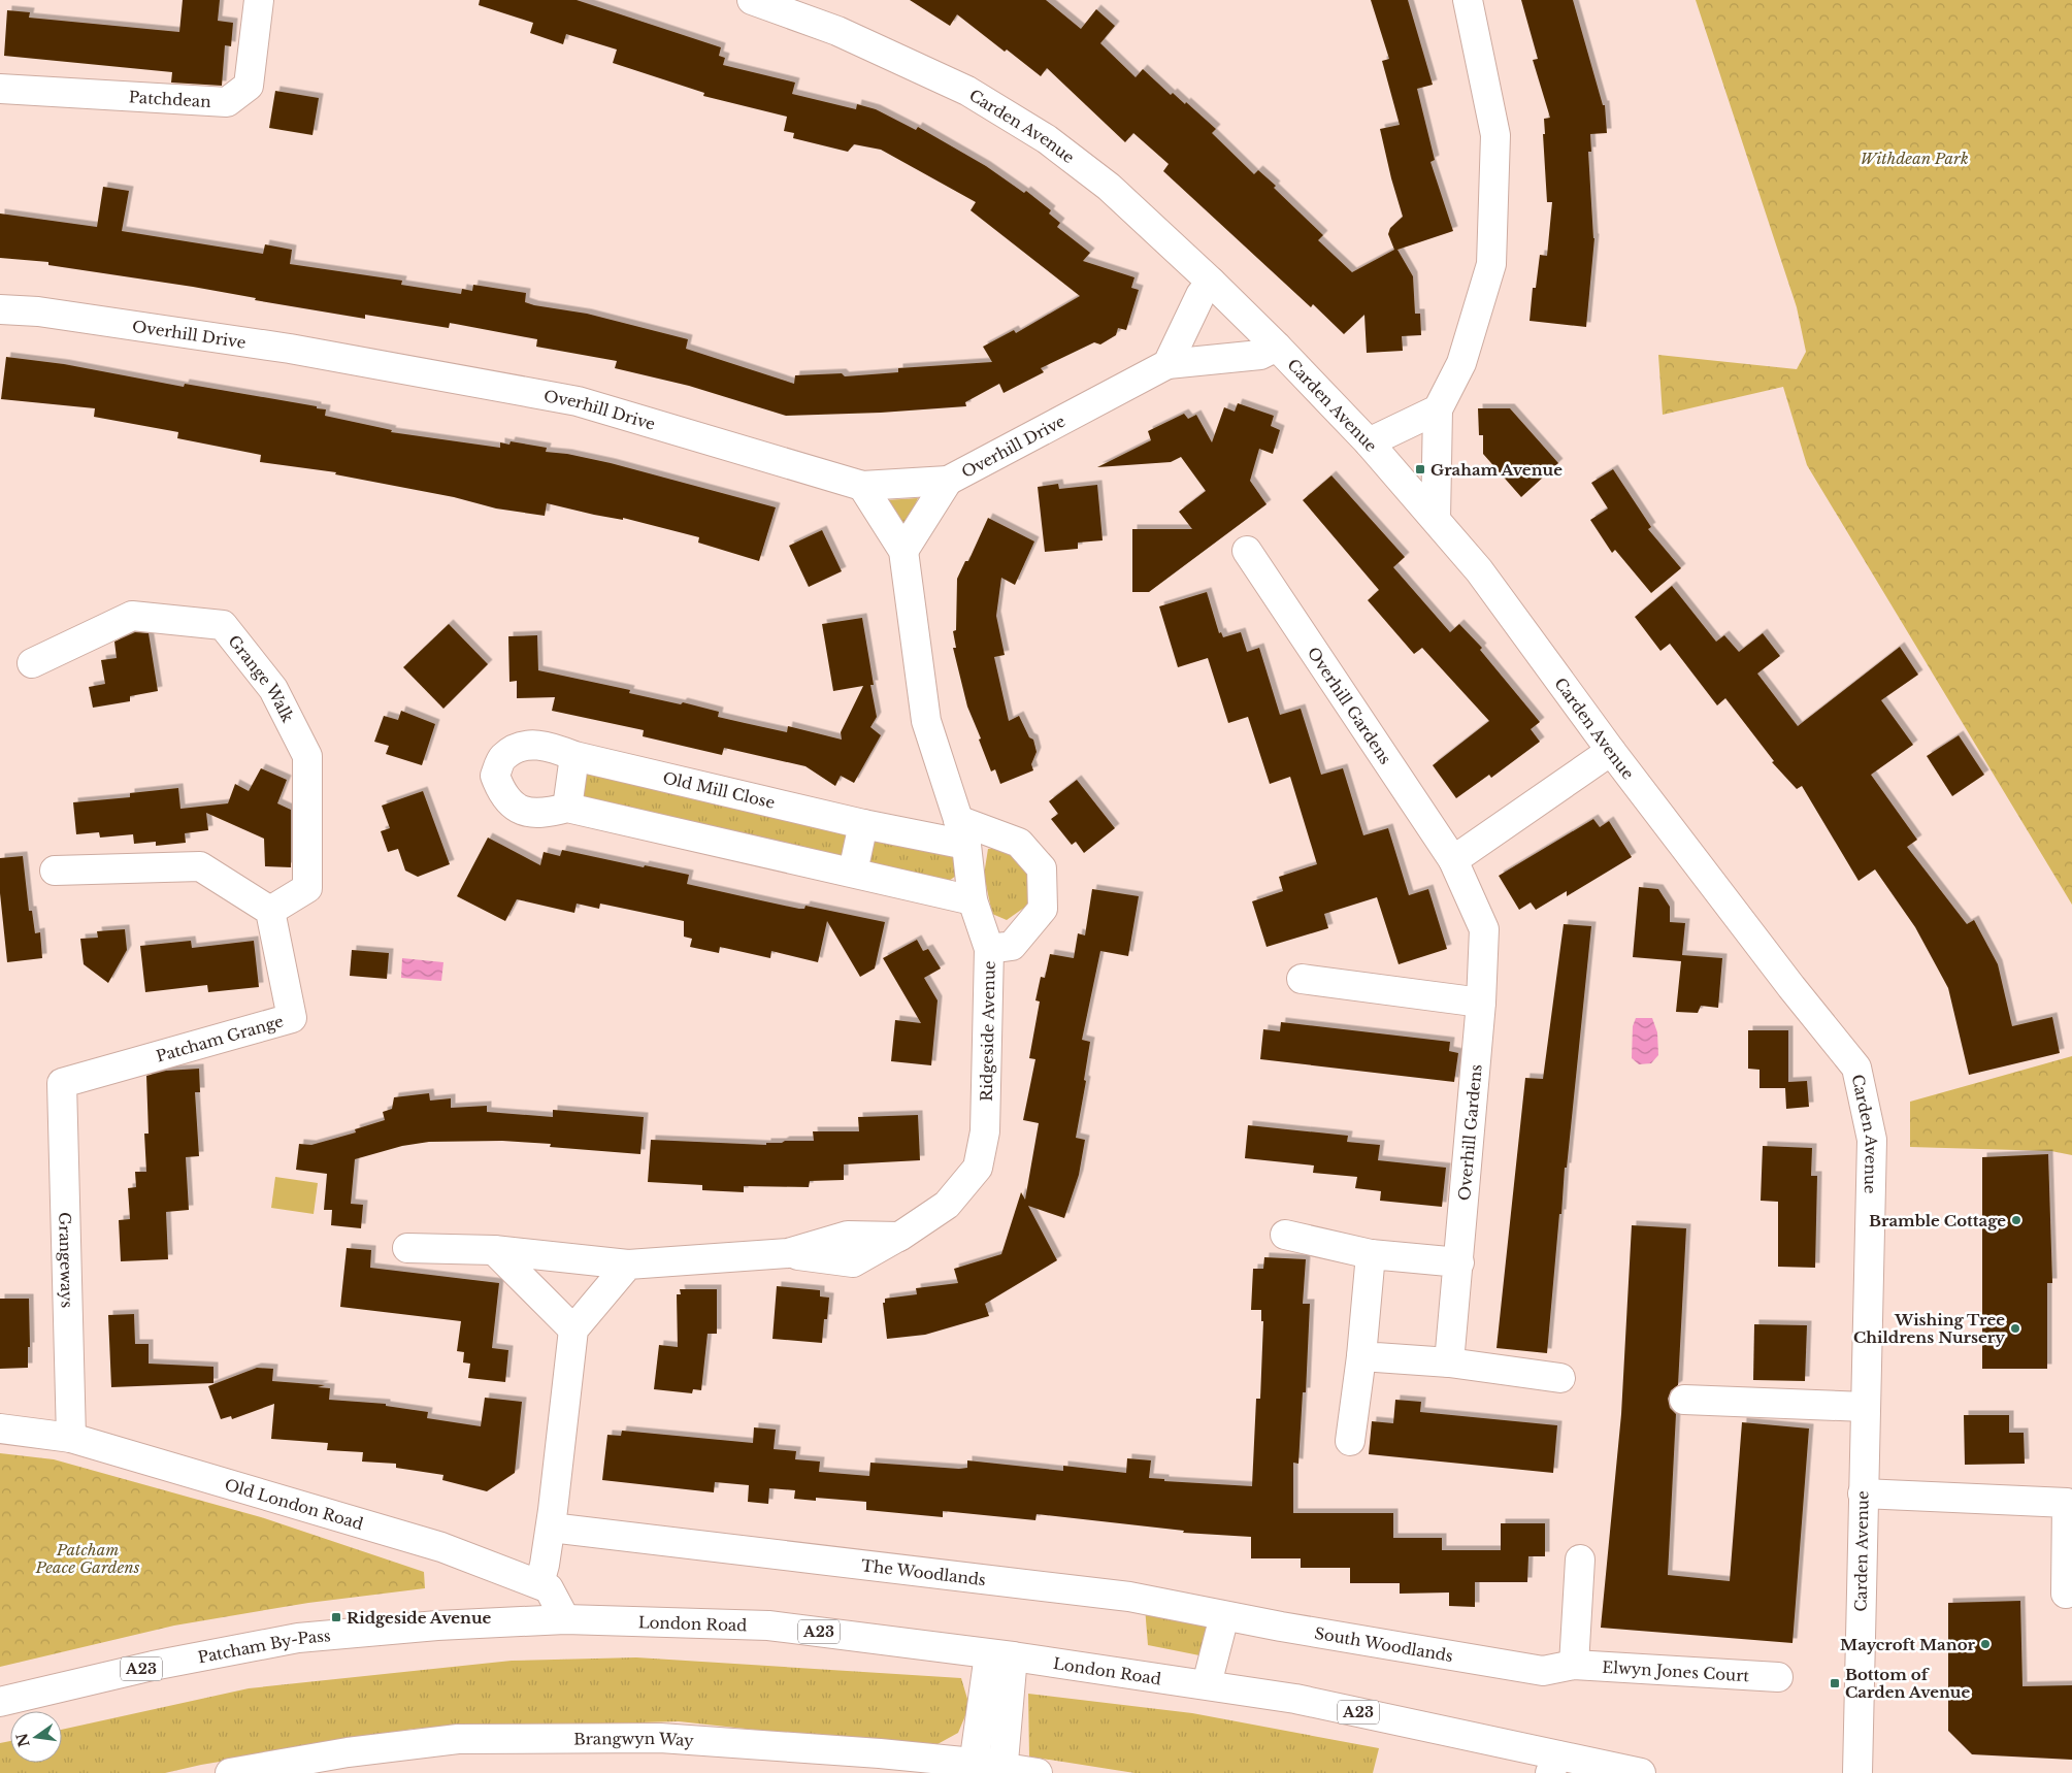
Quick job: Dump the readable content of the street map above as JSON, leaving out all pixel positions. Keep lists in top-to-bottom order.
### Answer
{
  "streets": {
    "main road": [
      "Patchdean",
      "Carden Avenue",
      "Overhill Drive",
      "Grange Walk",
      "Overhill Gardens",
      "Old Mill Close",
      "Ridgeside Avenue",
      "Patcham Grange",
      "Grangeways",
      "Old London Road",
      "The Woodlands",
      "London Road",
      "A23",
      "South Woodlands",
      "Patcham By-Pass",
      "Elwyn Jones Court",
      "Brangwyn Way"
    ]
  },
  "crossings": [
    ["Carden Avenue", "Overhill Drive"],
    ["Overhill Drive", "Ridgeside Avenue"],
    ["Grange Walk", "Patcham Grange"],
    ["Old Mill Close", "Ridgeside Avenue"],
    ["Patcham Grange", "Grangeways"],
    ["Grangeways", "Old London Road"],
    ["Old London Road", "London Road"],
    ["Old London Road", "Patcham By-Pass"],
    ["The Woodlands", "South Woodlands"],
    ["London Road", "Patcham By-Pass"],
    ["South Woodlands", "Elwyn Jones Court"]
  ],
  "parks": ["Withdean Park", "Patcham Peace Gardens"],
  "places": {
    "transit": ["Graham Avenue", "Ridgeside Avenue", "Bottom of Carden Avenue"],
    "other": ["Bramble Cottage", "Wishing Tree Childrens Nursery", "Maycroft Manor"]
  },
  "north": "left"
}
